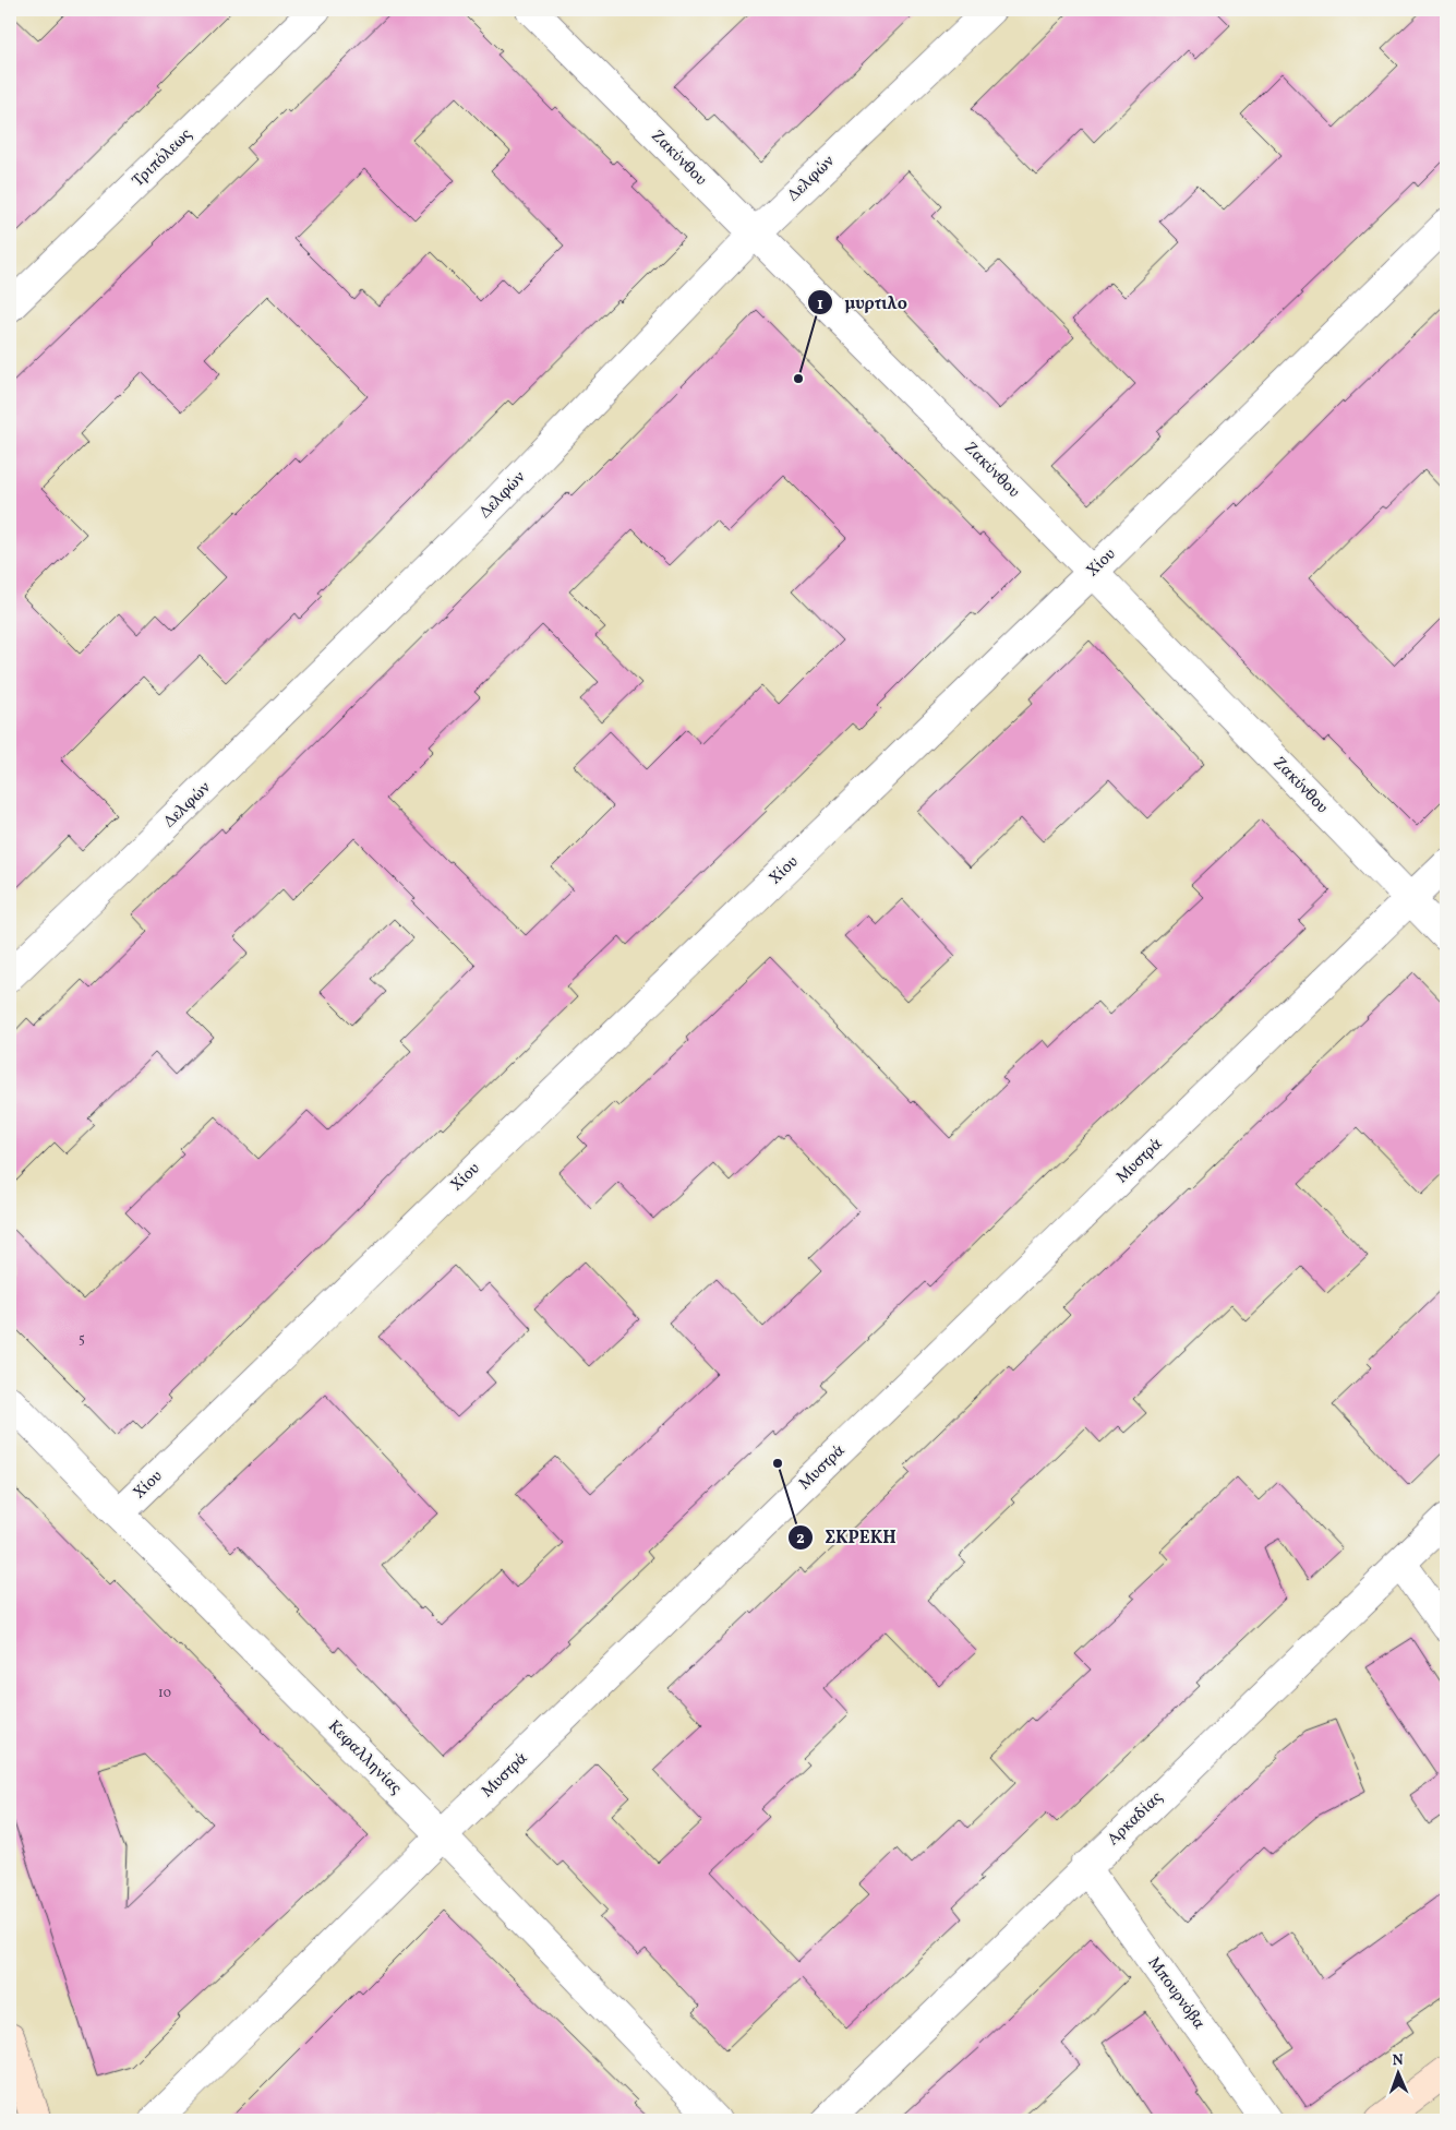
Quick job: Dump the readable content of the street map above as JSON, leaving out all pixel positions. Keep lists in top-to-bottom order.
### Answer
{
  "streets": {
    "street": [
      "Τριπόλεως",
      "Ζακύνθου",
      "Δελφών",
      "Χίου",
      "Μυστρά",
      "Κεφαλληνίας",
      "Αρκαδίας",
      "Μπουρνόβα"
    ]
  },
  "crossings": [
    ["Ζακύνθου", "Δελφών"],
    ["Ζακύνθου", "Χίου"],
    ["Ζακύνθου", "Μυστρά"],
    ["Χίου", "Κεφαλληνίας"],
    ["Μυστρά", "Κεφαλληνίας"],
    ["Αρκαδίας", "Μπουρνόβα"]
  ],
  "places": ["μυρτιλο", "ΣΚΡΕΚΗ"],
  "house_numbers": ["5", "10"],
  "north": "top"
}
